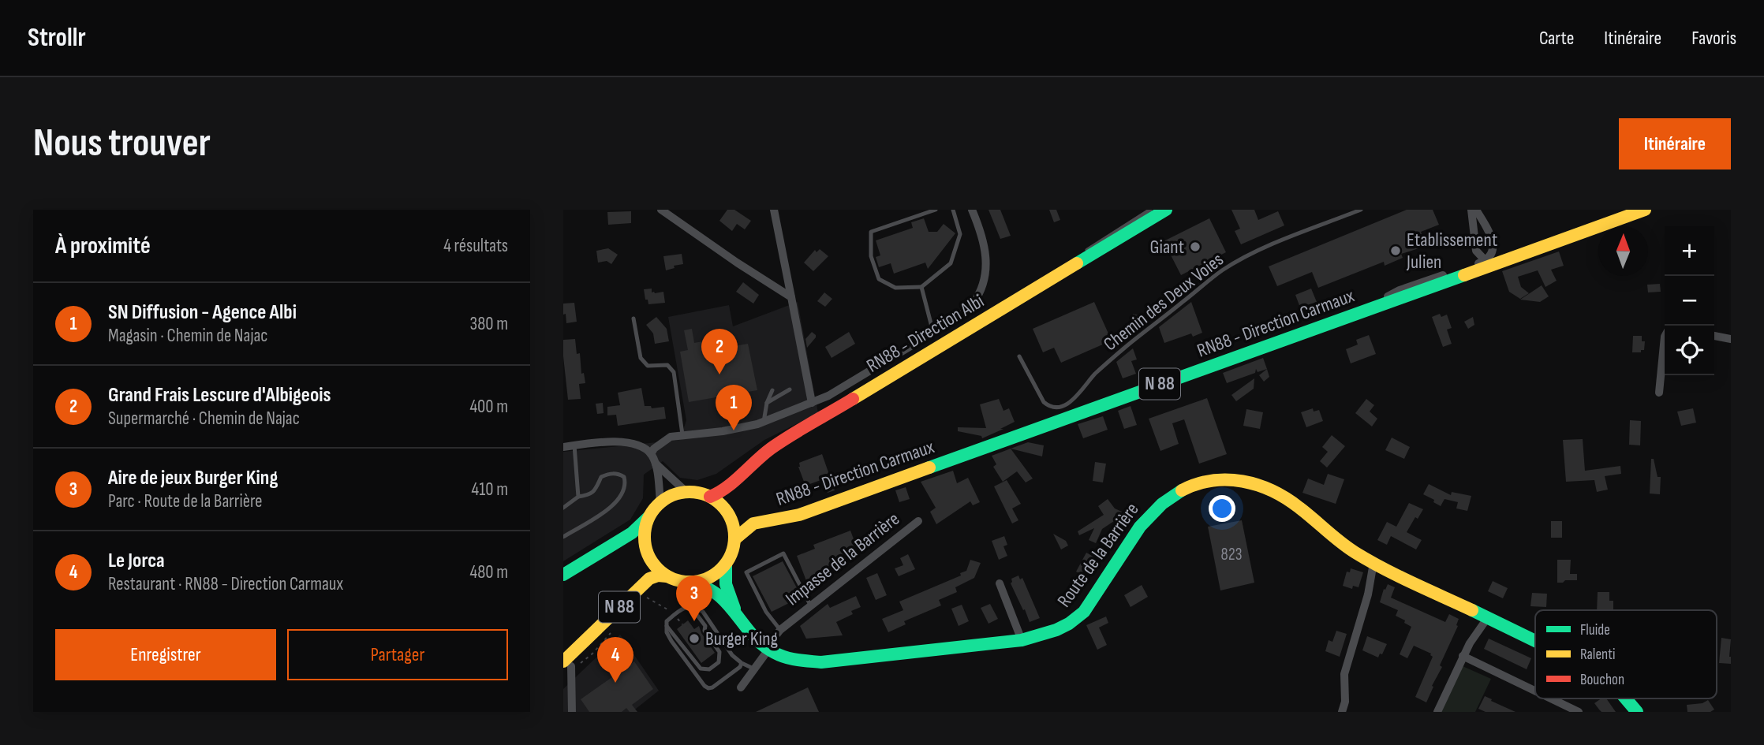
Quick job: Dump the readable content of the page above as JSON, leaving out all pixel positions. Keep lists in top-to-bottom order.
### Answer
{
  "streets": {
    "main road": [
      "RN88 - Direction Carmaux",
      "RN88 - Direction Albi",
      "N 88",
      "Route de la Barrière"
    ],
    "street": ["Impasse de la Barrière"],
    "lane": ["Chemin des Deux Voies"]
  },
  "crossings": [
    ["RN88 - Direction Carmaux", "RN88 - Direction Albi"],
    ["RN88 - Direction Carmaux", "N 88"],
    ["RN88 - Direction Carmaux", "Route de la Barrière"],
    ["RN88 - Direction Albi", "N 88"],
    ["RN88 - Direction Albi", "Route de la Barrière"],
    ["N 88", "Route de la Barrière"],
    ["Route de la Barrière", "Impasse de la Barrière"]
  ],
  "places": ["Giant", "Etablissement Julien", "Burger King"],
  "house_numbers": ["823"],
  "legend": ["Fluide", "Ralenti", "Bouchon"],
  "north": "top",
  "page": {
    "header": "Strollr",
    "nav": ["Carte", "Itinéraire", "Favoris"],
    "buttons": [
      "Itinéraire",
      ["Enregistrer", "Partager"]
    ],
    "title": "Nous trouver",
    "heading": ["À proximité", "4 résultats"],
    "map_buttons": ["+", "−"],
    "list": [
      {
        "mark": "1",
        "name": "SN Diffusion - Agence Albi",
        "note": "Magasin · Chemin de Najac",
        "value": "380 m"
      },
      {
        "mark": "2",
        "name": "Grand Frais Lescure d'Albigeois",
        "note": "Supermarché · Chemin de Najac",
        "value": "400 m"
      },
      {
        "mark": "3",
        "name": "Aire de jeux Burger King",
        "note": "Parc · Route de la Barrière",
        "value": "410 m"
      },
      {
        "mark": "4",
        "name": "Le Jorca",
        "note": "Restaurant · RN88 - Direction Carmaux",
        "value": "480 m"
      }
    ],
    "pins": [
      "2",
      "1",
      "3",
      "4"
    ]
  }
}
